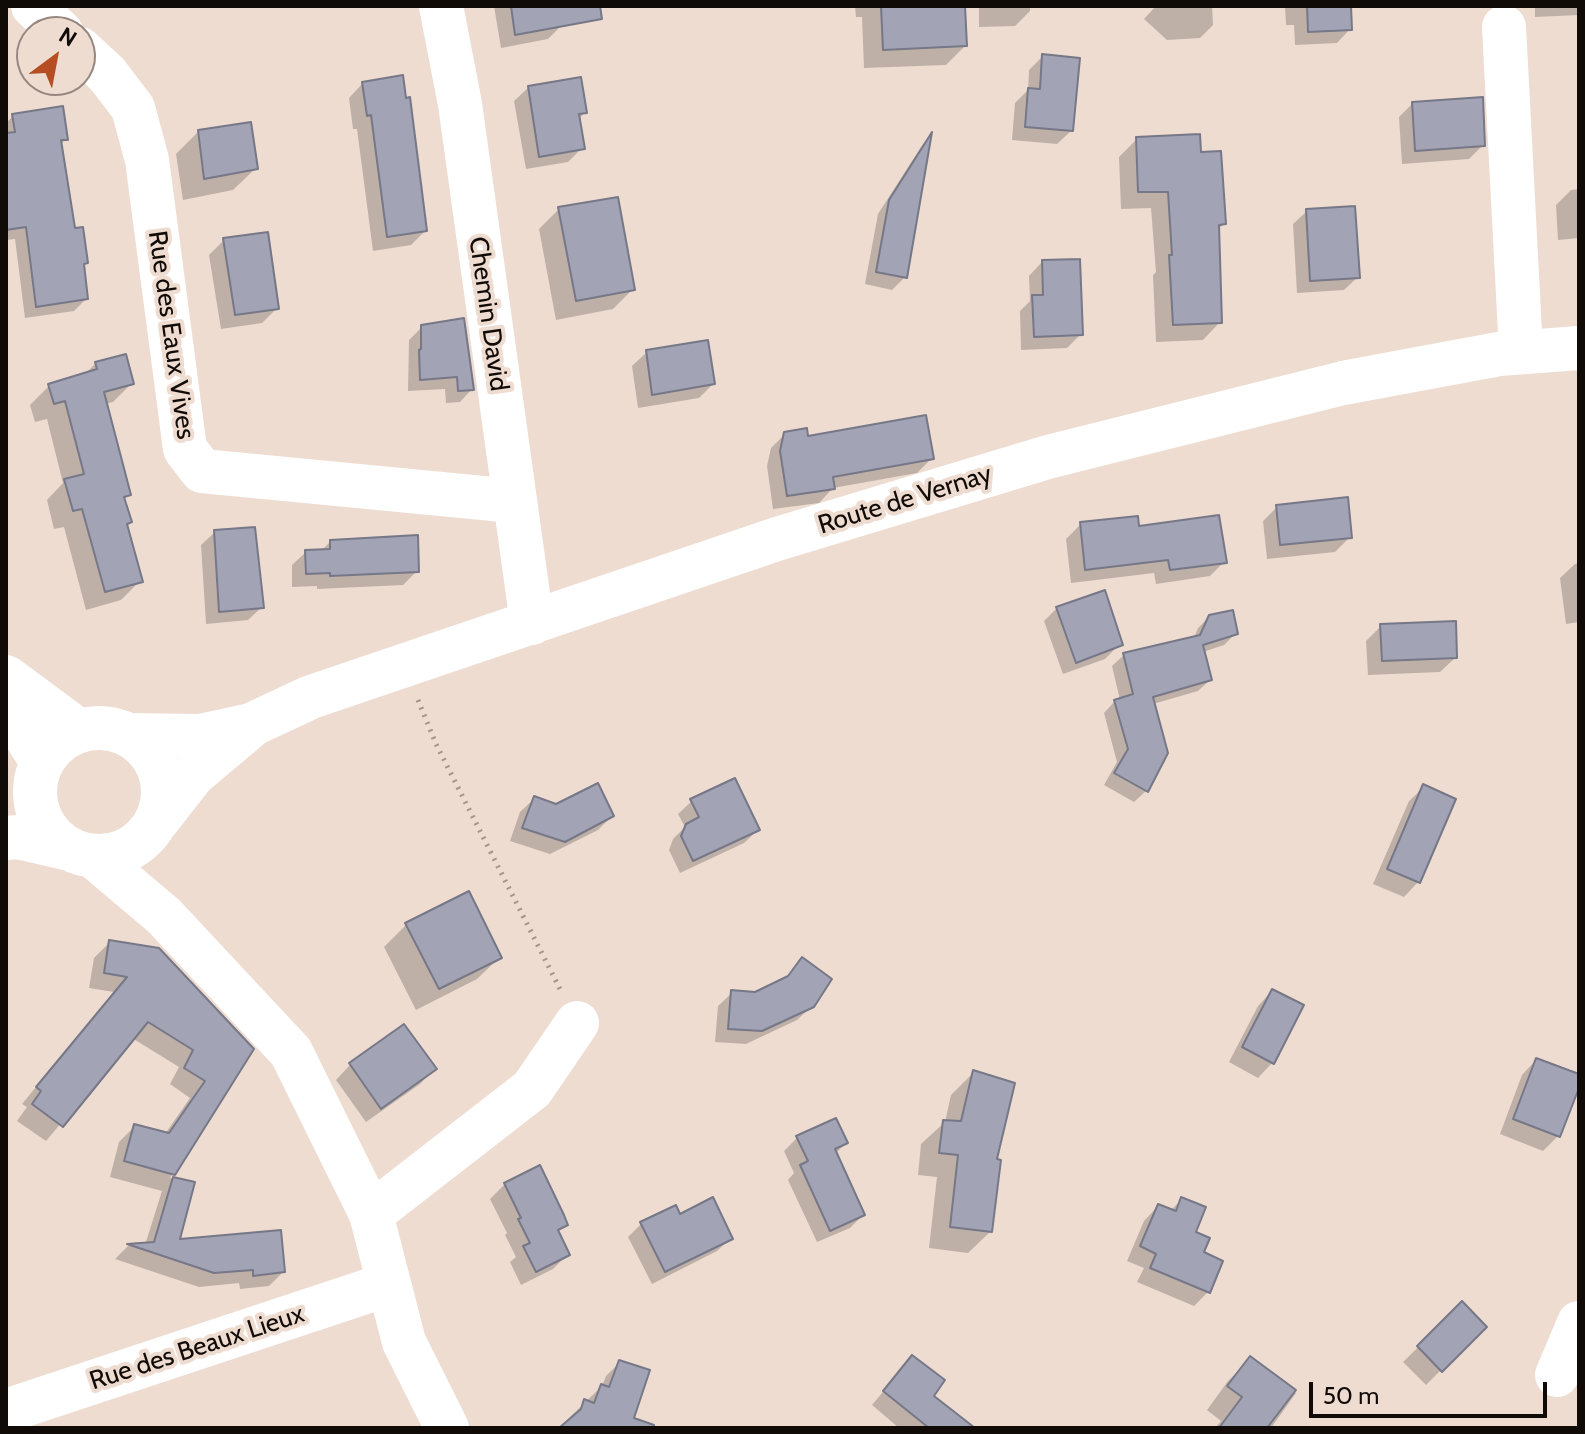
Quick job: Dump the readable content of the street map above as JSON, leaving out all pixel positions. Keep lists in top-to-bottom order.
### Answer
{
  "streets": {
    "street": [
      "Chemin David",
      "Rue des Eaux Vives",
      "Route de Vernay",
      "Rue des Beaux Lieux"
    ]
  },
  "crossings": [
    ["Chemin David", "Rue des Eaux Vives"],
    ["Chemin David", "Route de Vernay"]
  ],
  "scale_bar": "50 m",
  "north": "top right"
}
